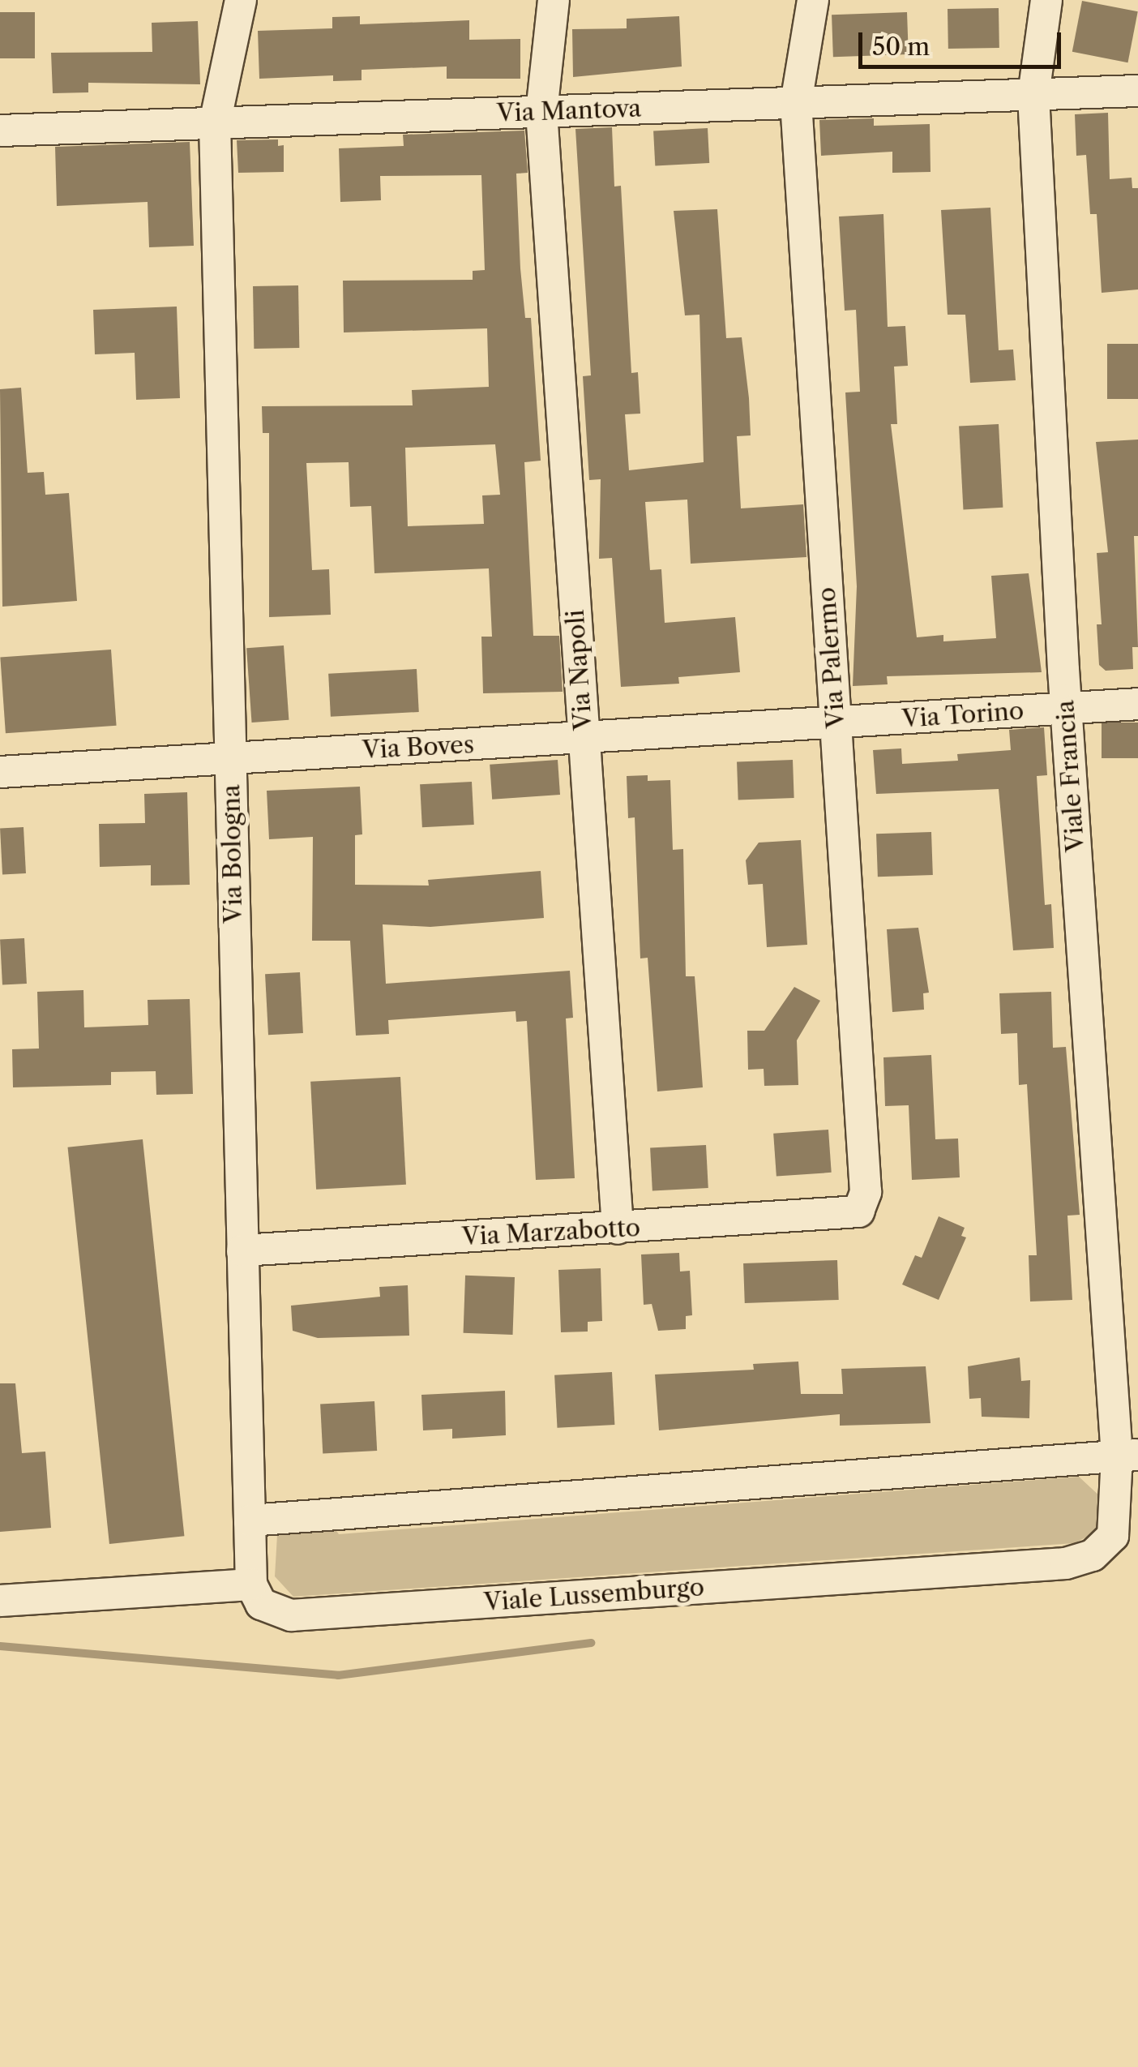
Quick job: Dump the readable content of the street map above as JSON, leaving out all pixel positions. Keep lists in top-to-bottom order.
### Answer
{
  "streets": {
    "street": [
      "Via Mantova",
      "Via Palermo",
      "Via Napoli",
      "Via Torino",
      "Via Boves",
      "Viale Francia",
      "Via Bologna",
      "Via Marzabotto",
      "Viale Lussemburgo"
    ]
  },
  "crossings": [
    ["Via Mantova", "Via Palermo"],
    ["Via Mantova", "Via Napoli"],
    ["Via Mantova", "Viale Francia"],
    ["Via Mantova", "Via Bologna"],
    ["Via Palermo", "Via Torino"],
    ["Via Palermo", "Via Boves"],
    ["Via Palermo", "Via Marzabotto"],
    ["Via Napoli", "Via Boves"],
    ["Via Napoli", "Via Marzabotto"],
    ["Via Torino", "Via Boves"],
    ["Via Torino", "Viale Francia"],
    ["Via Boves", "Via Bologna"],
    ["Viale Francia", "Viale Lussemburgo"],
    ["Via Bologna", "Via Marzabotto"],
    ["Via Bologna", "Viale Lussemburgo"]
  ],
  "scale_bar": "50 m"
}
